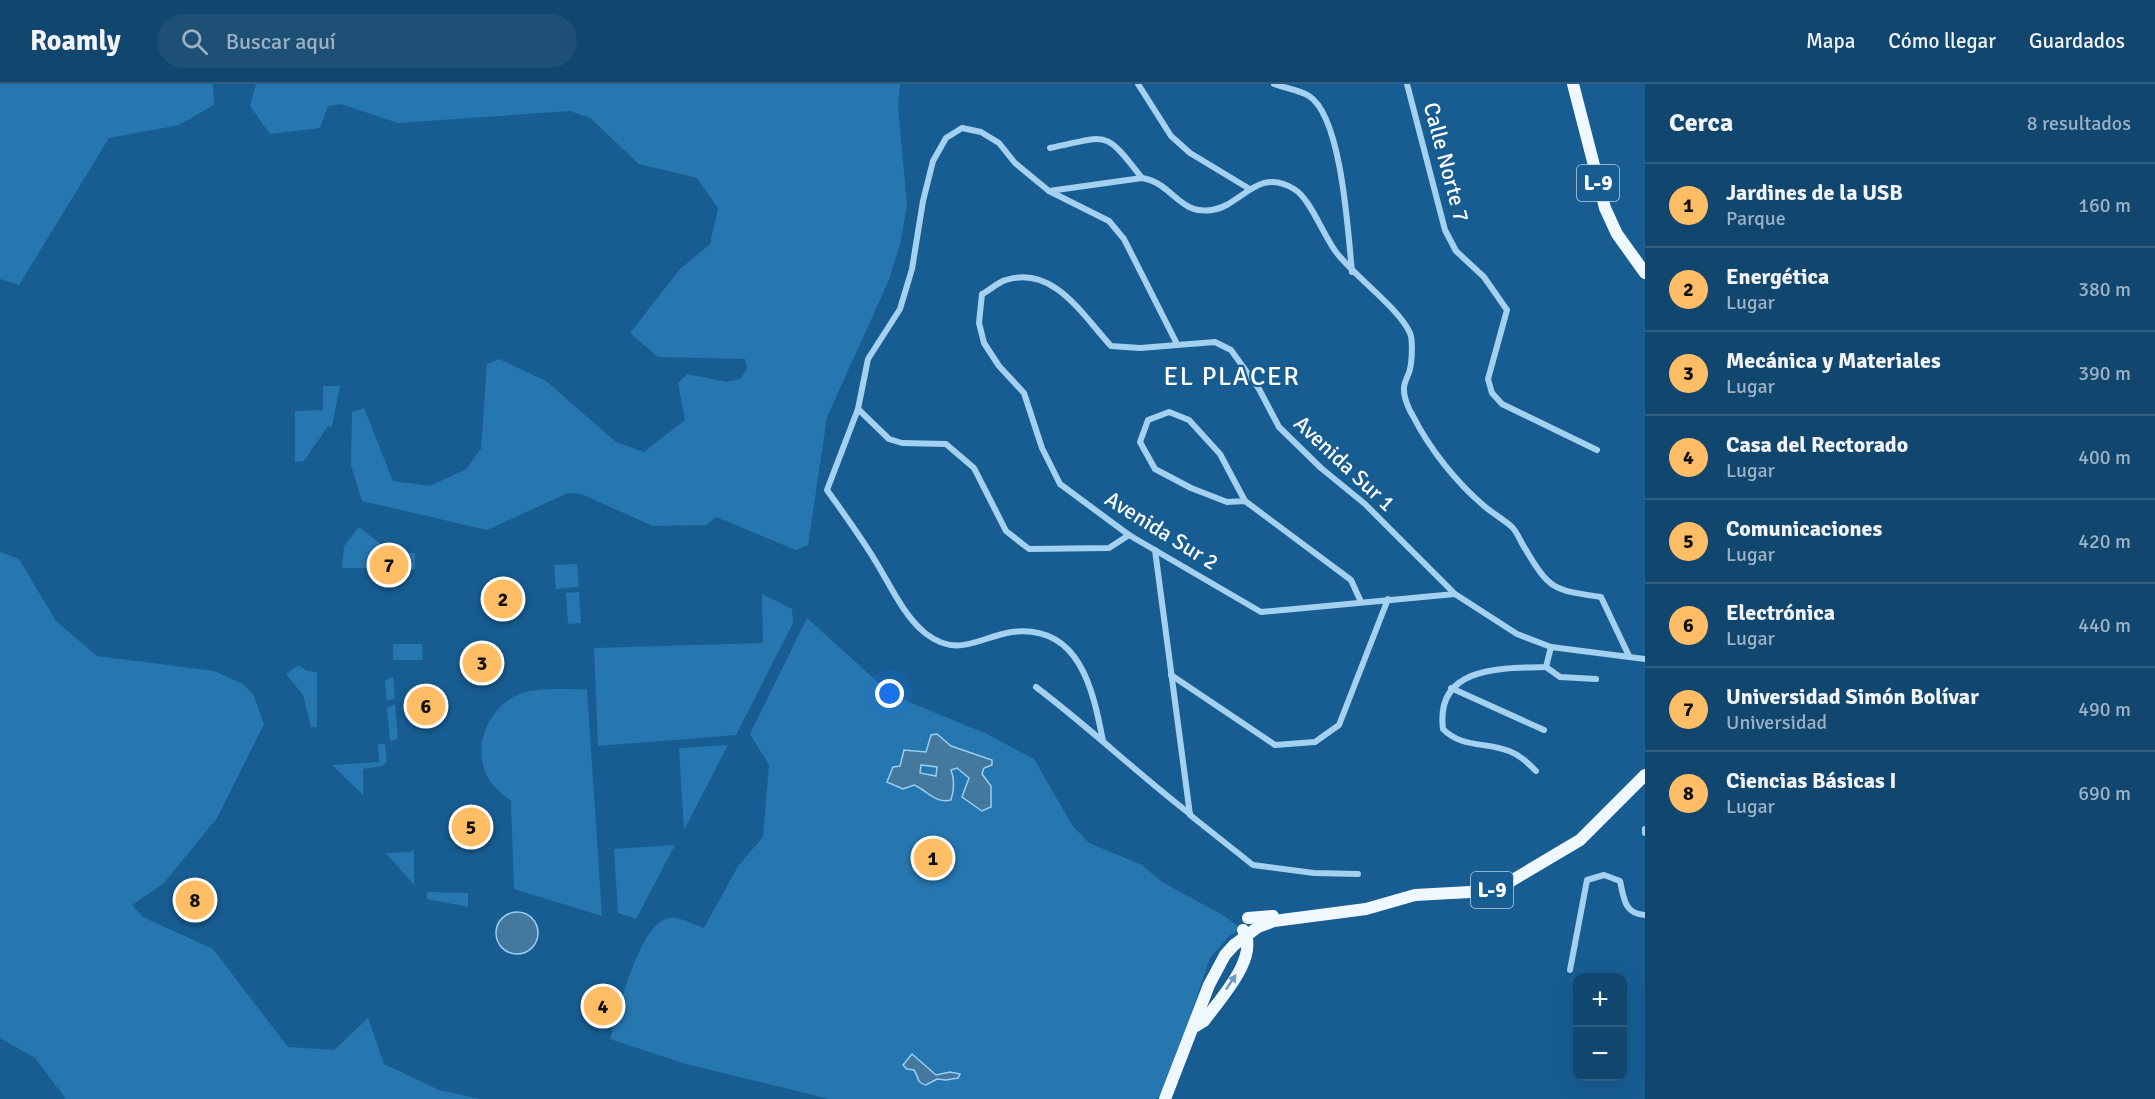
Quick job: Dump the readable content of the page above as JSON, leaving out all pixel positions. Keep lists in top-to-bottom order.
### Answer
{
  "streets": {
    "main road": ["L-9"],
    "street": ["Calle Norte 7", "Avenida Sur 1", "Avenida Sur 2"]
  },
  "crossings": [
    ["Avenida Sur 1", "Avenida Sur 2"]
  ],
  "districts": ["EL PLACER"],
  "page": {
    "header": "Roamly",
    "search": "Buscar aquí",
    "nav": ["Mapa", "Cómo llegar", "Guardados"],
    "heading": ["Cerca", "8 resultados"],
    "list": [
      {
        "mark": "1",
        "name": "Jardines de la USB",
        "note": "Parque",
        "value": "160 m"
      },
      {
        "mark": "2",
        "name": "Energética",
        "note": "Lugar",
        "value": "380 m"
      },
      {
        "mark": "3",
        "name": "Mecánica y Materiales",
        "note": "Lugar",
        "value": "390 m"
      },
      {
        "mark": "4",
        "name": "Casa del Rectorado",
        "note": "Lugar",
        "value": "400 m"
      },
      {
        "mark": "5",
        "name": "Comunicaciones",
        "note": "Lugar",
        "value": "420 m"
      },
      {
        "mark": "6",
        "name": "Electrónica",
        "note": "Lugar",
        "value": "440 m"
      },
      {
        "mark": "7",
        "name": "Universidad Simón Bolívar",
        "note": "Universidad",
        "value": "490 m"
      },
      {
        "mark": "8",
        "name": "Ciencias Básicas I",
        "note": "Lugar",
        "value": "690 m"
      }
    ],
    "pins": [
      "7",
      "2",
      "3",
      "6",
      "5",
      "1",
      "8",
      "4"
    ],
    "map_buttons": ["+", "−"]
  }
}
